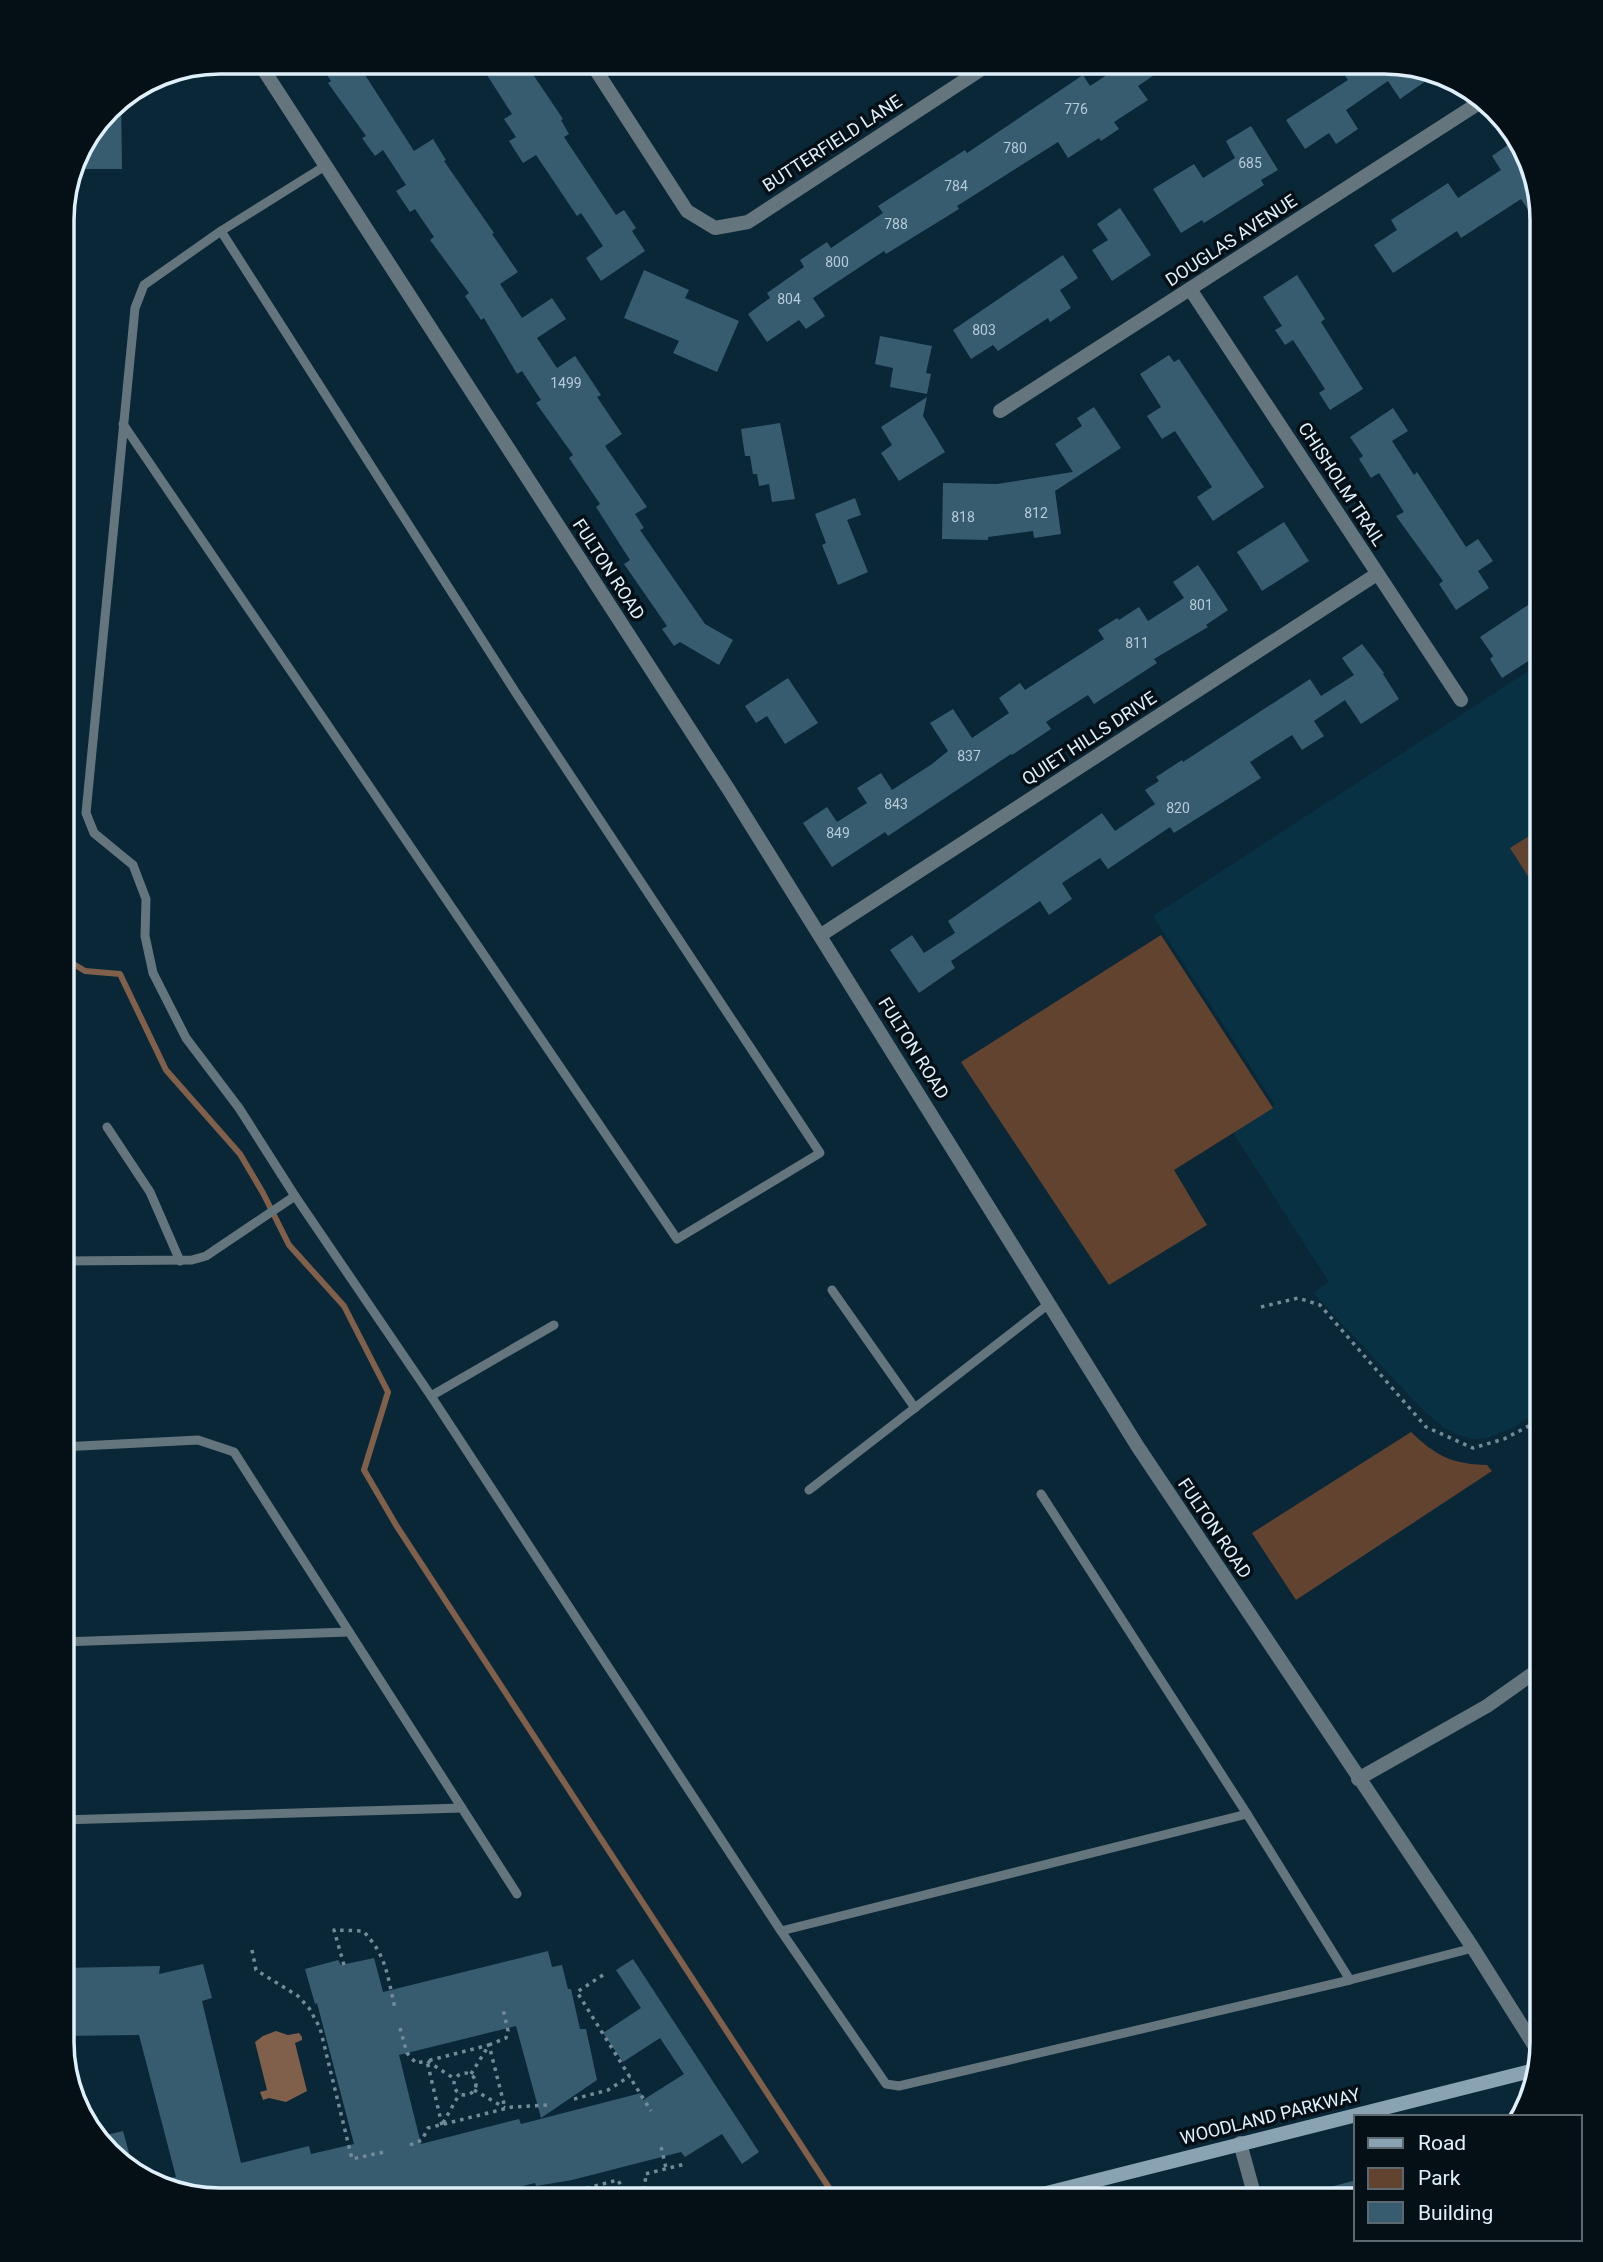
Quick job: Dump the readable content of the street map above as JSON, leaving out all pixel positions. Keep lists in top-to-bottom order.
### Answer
{
  "streets": {
    "main road": ["WOODLAND PARKWAY"],
    "street": [
      "BUTTERFIELD LANE",
      "DOUGLAS AVENUE",
      "CHISHOLM TRAIL",
      "FULTON ROAD",
      "QUIET HILLS DRIVE"
    ]
  },
  "crossings": [
    ["DOUGLAS AVENUE", "CHISHOLM TRAIL"],
    ["CHISHOLM TRAIL", "QUIET HILLS DRIVE"],
    ["FULTON ROAD", "QUIET HILLS DRIVE"]
  ],
  "house_numbers": [
    "776",
    "780",
    "685",
    "784",
    "788",
    "800",
    "804",
    "803",
    "1499",
    "812",
    "818",
    "801",
    "811",
    "837",
    "843",
    "820",
    "849"
  ],
  "legend": ["Road", "Park", "Building"]
}
